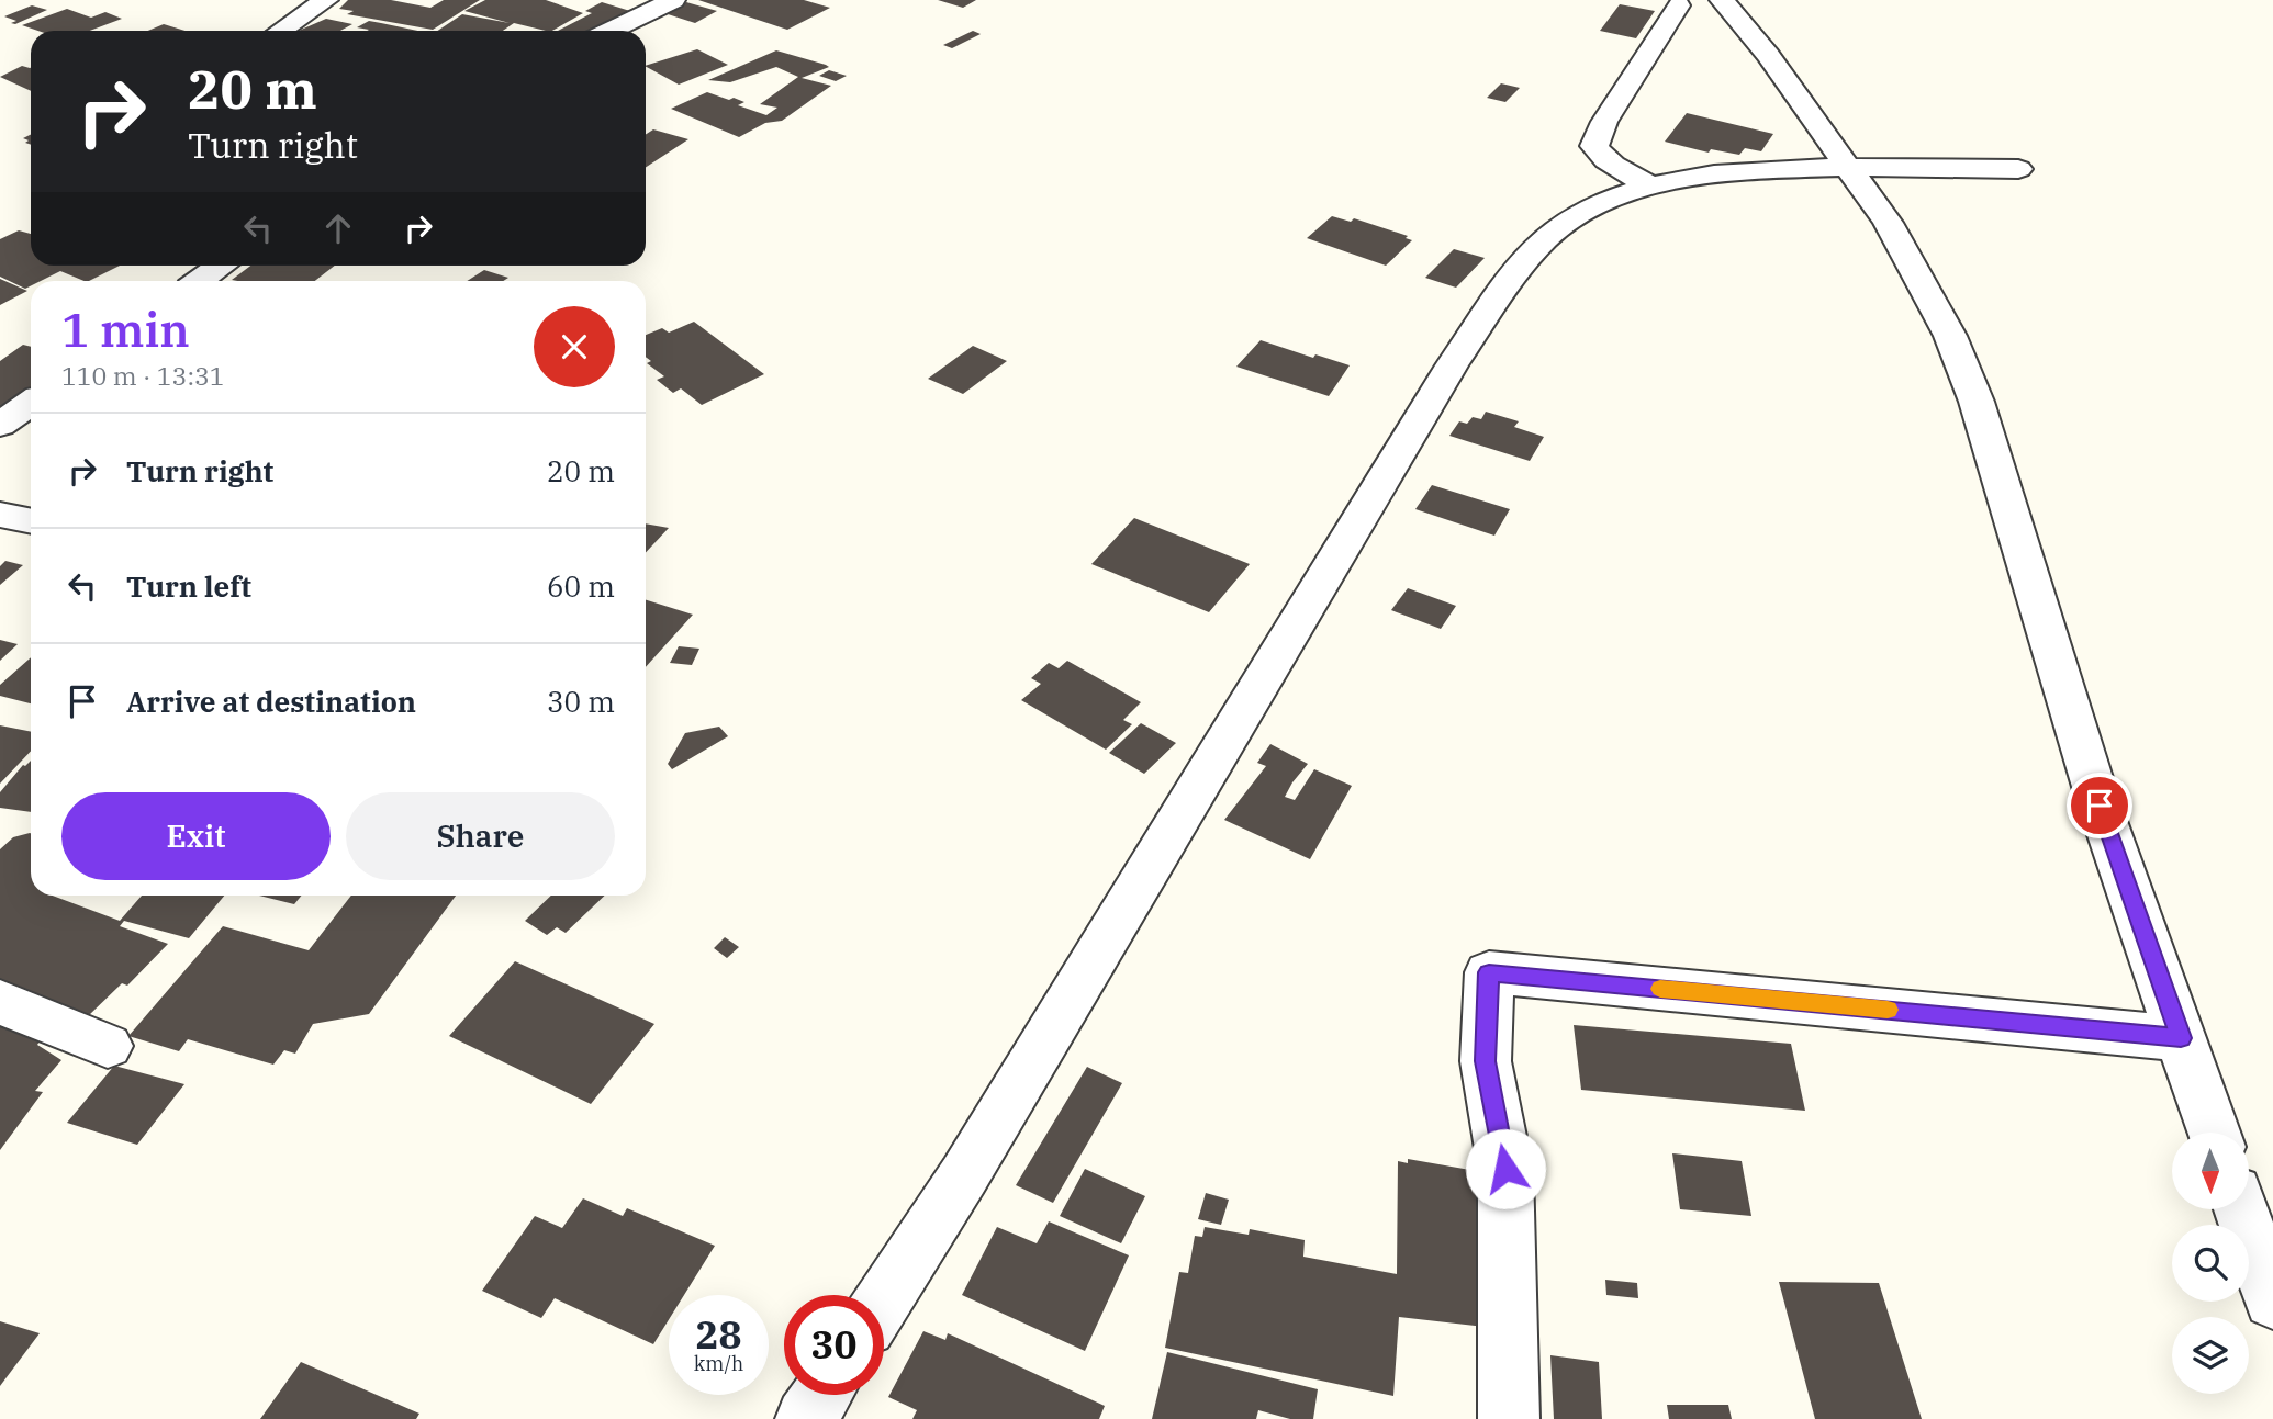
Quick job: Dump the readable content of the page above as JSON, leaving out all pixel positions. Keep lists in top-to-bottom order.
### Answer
{
  "north": "bottom",
  "page": {
    "turn": ["20 m", "Turn right"],
    "heading": ["1 min", "110 m · 13:31"],
    "list": [
      {
        "name": "Turn right",
        "value": "20 m"
      },
      {
        "name": "Turn left",
        "value": "60 m"
      },
      {
        "name": "Arrive at destination",
        "value": "30 m"
      }
    ],
    "buttons": ["Exit", "Share"],
    "speed": "28 km/h",
    "limit": "30"
  }
}
